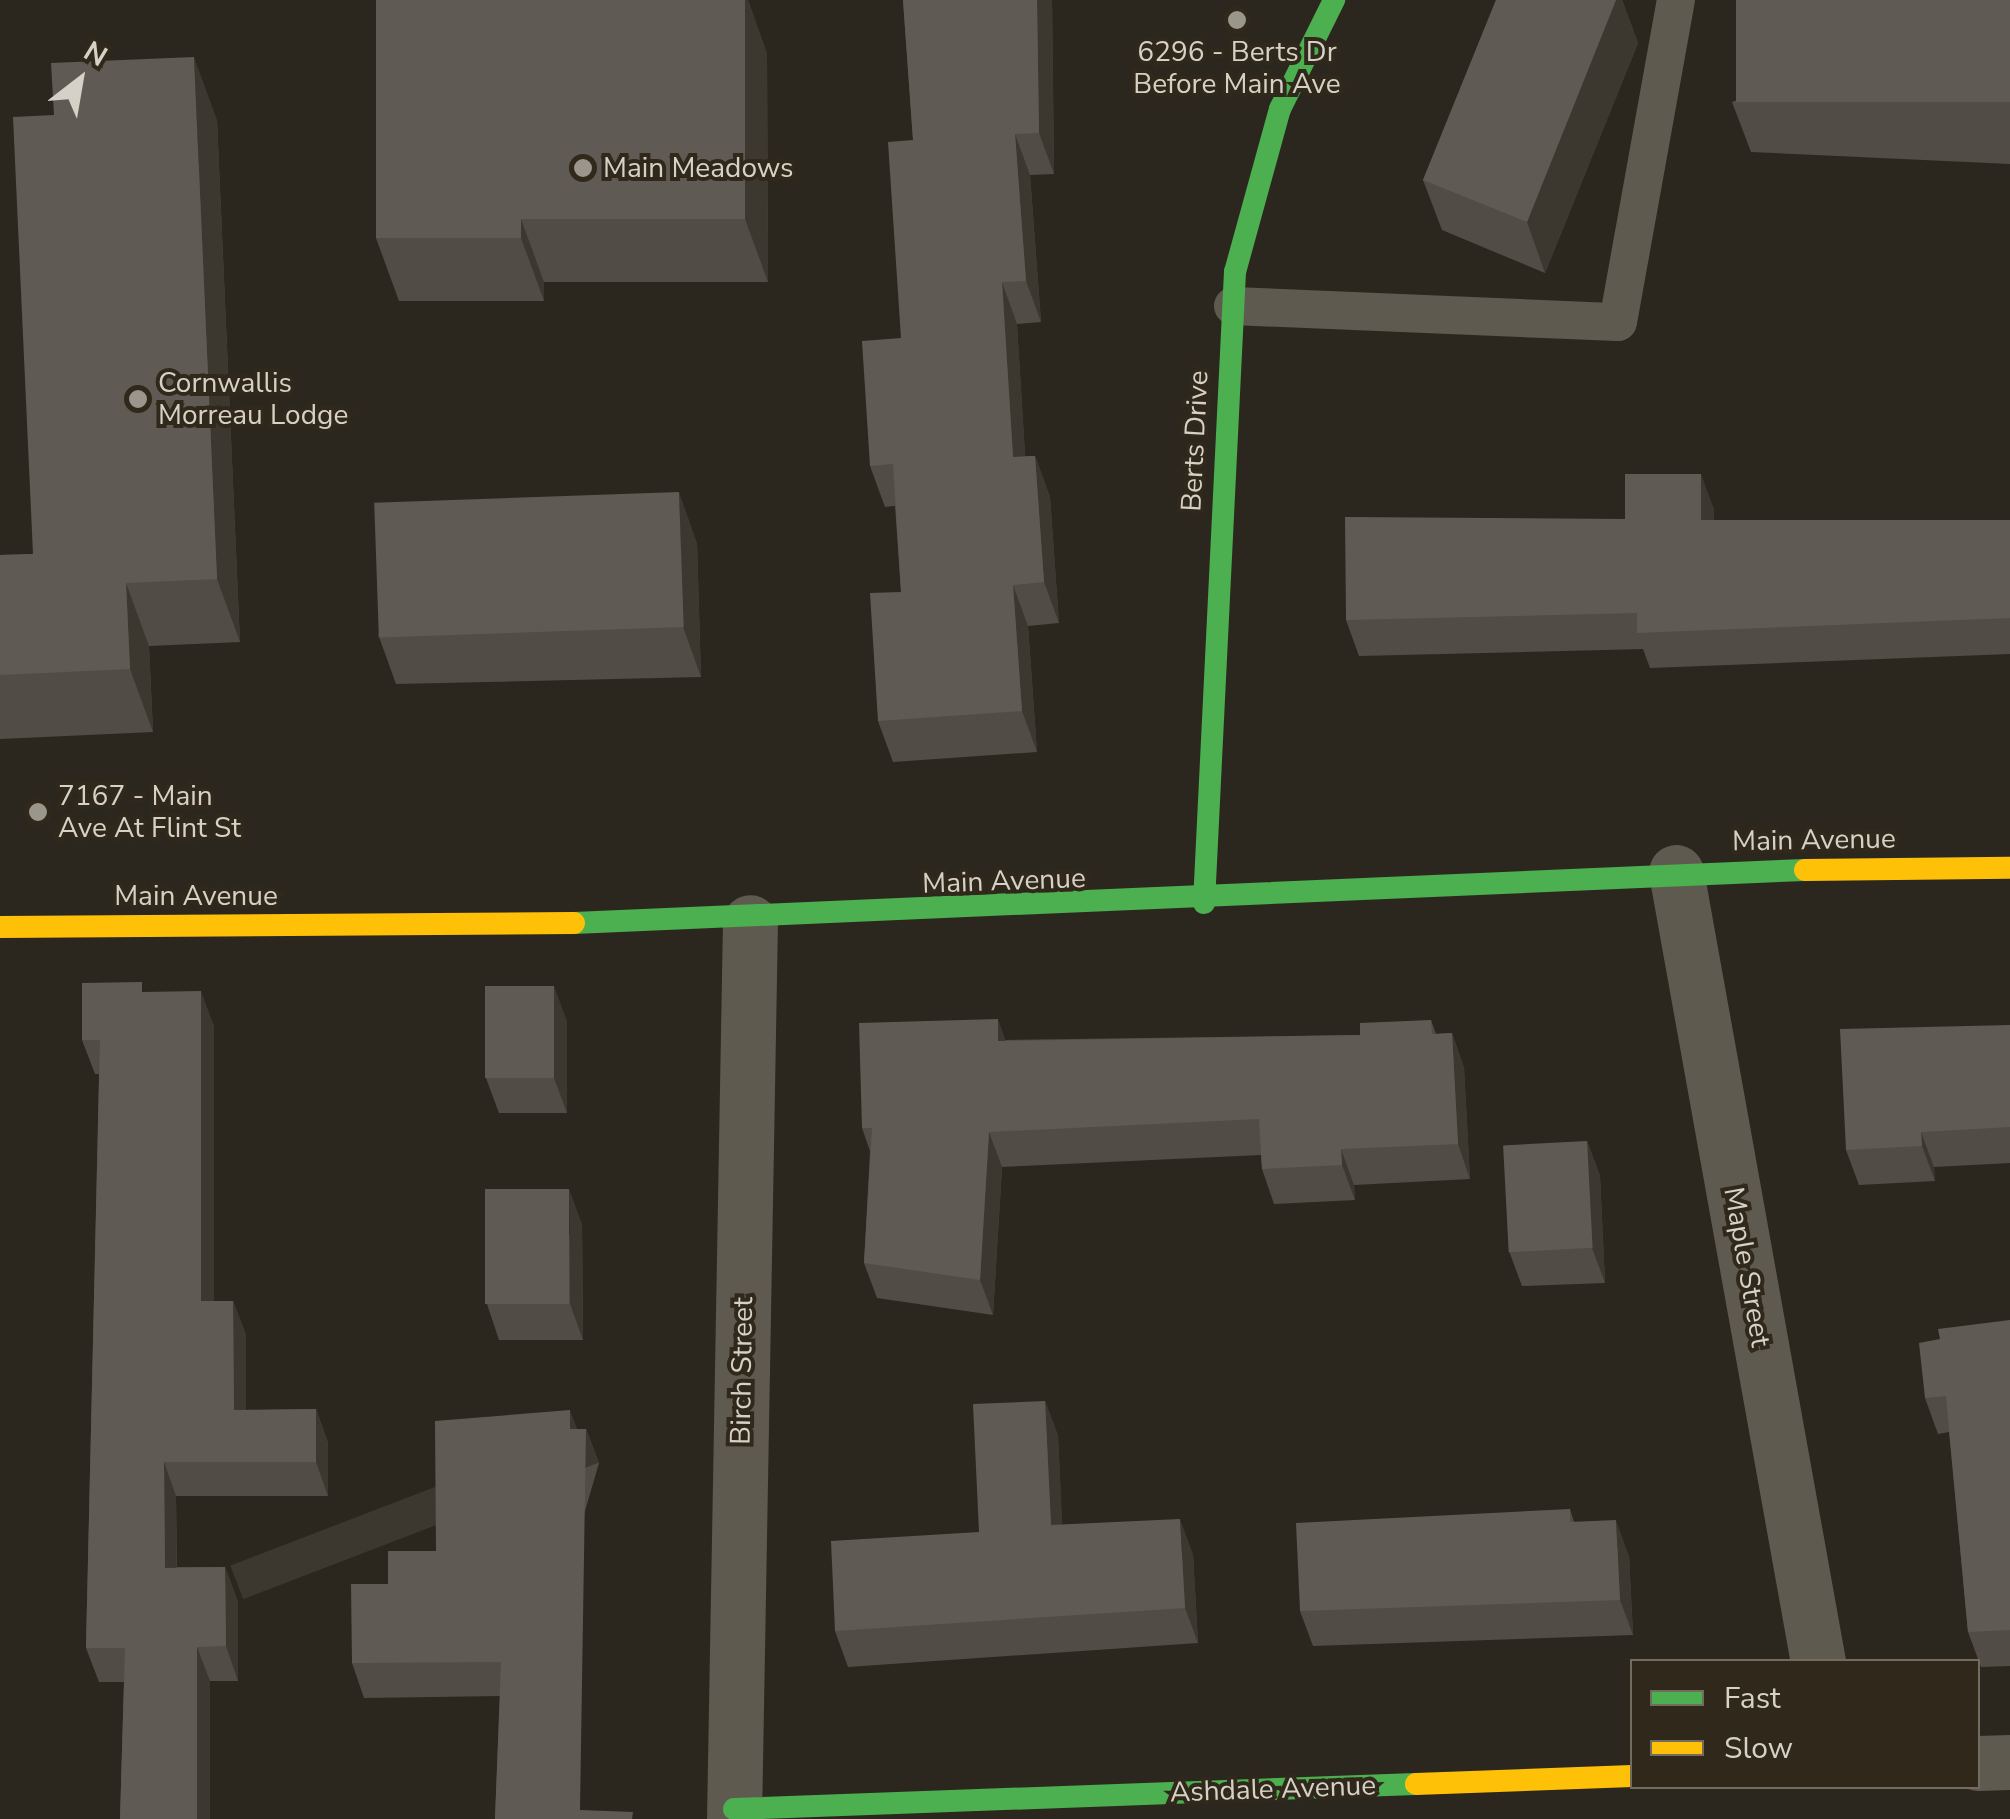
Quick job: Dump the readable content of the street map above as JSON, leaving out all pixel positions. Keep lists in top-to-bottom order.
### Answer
{
  "streets": {
    "street": [
      "Berts Drive",
      "Main Avenue",
      "Maple Street",
      "Birch Street",
      "Ashdale Avenue"
    ]
  },
  "crossings": [
    ["Berts Drive", "Main Avenue"],
    ["Main Avenue", "Maple Street"],
    ["Main Avenue", "Birch Street"],
    ["Birch Street", "Ashdale Avenue"]
  ],
  "places": [
    "6296 - Berts Dr Before Main Ave",
    "Main Meadows",
    "Cornwallis Morreau Lodge",
    "7167 - Main Ave At Flint St"
  ],
  "legend": ["Fast", "Slow"],
  "north": "top right"
}
